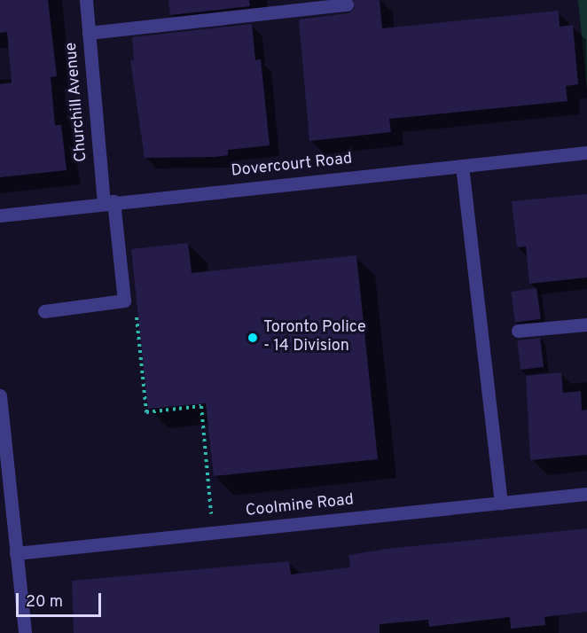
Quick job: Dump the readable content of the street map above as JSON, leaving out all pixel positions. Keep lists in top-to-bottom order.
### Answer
{
  "streets": {
    "street": ["Churchill Avenue", "Dovercourt Road", "Coolmine Road"]
  },
  "crossings": [
    ["Churchill Avenue", "Dovercourt Road"]
  ],
  "places": ["Toronto Police - 14 Division"],
  "scale_bar": "20 m"
}
